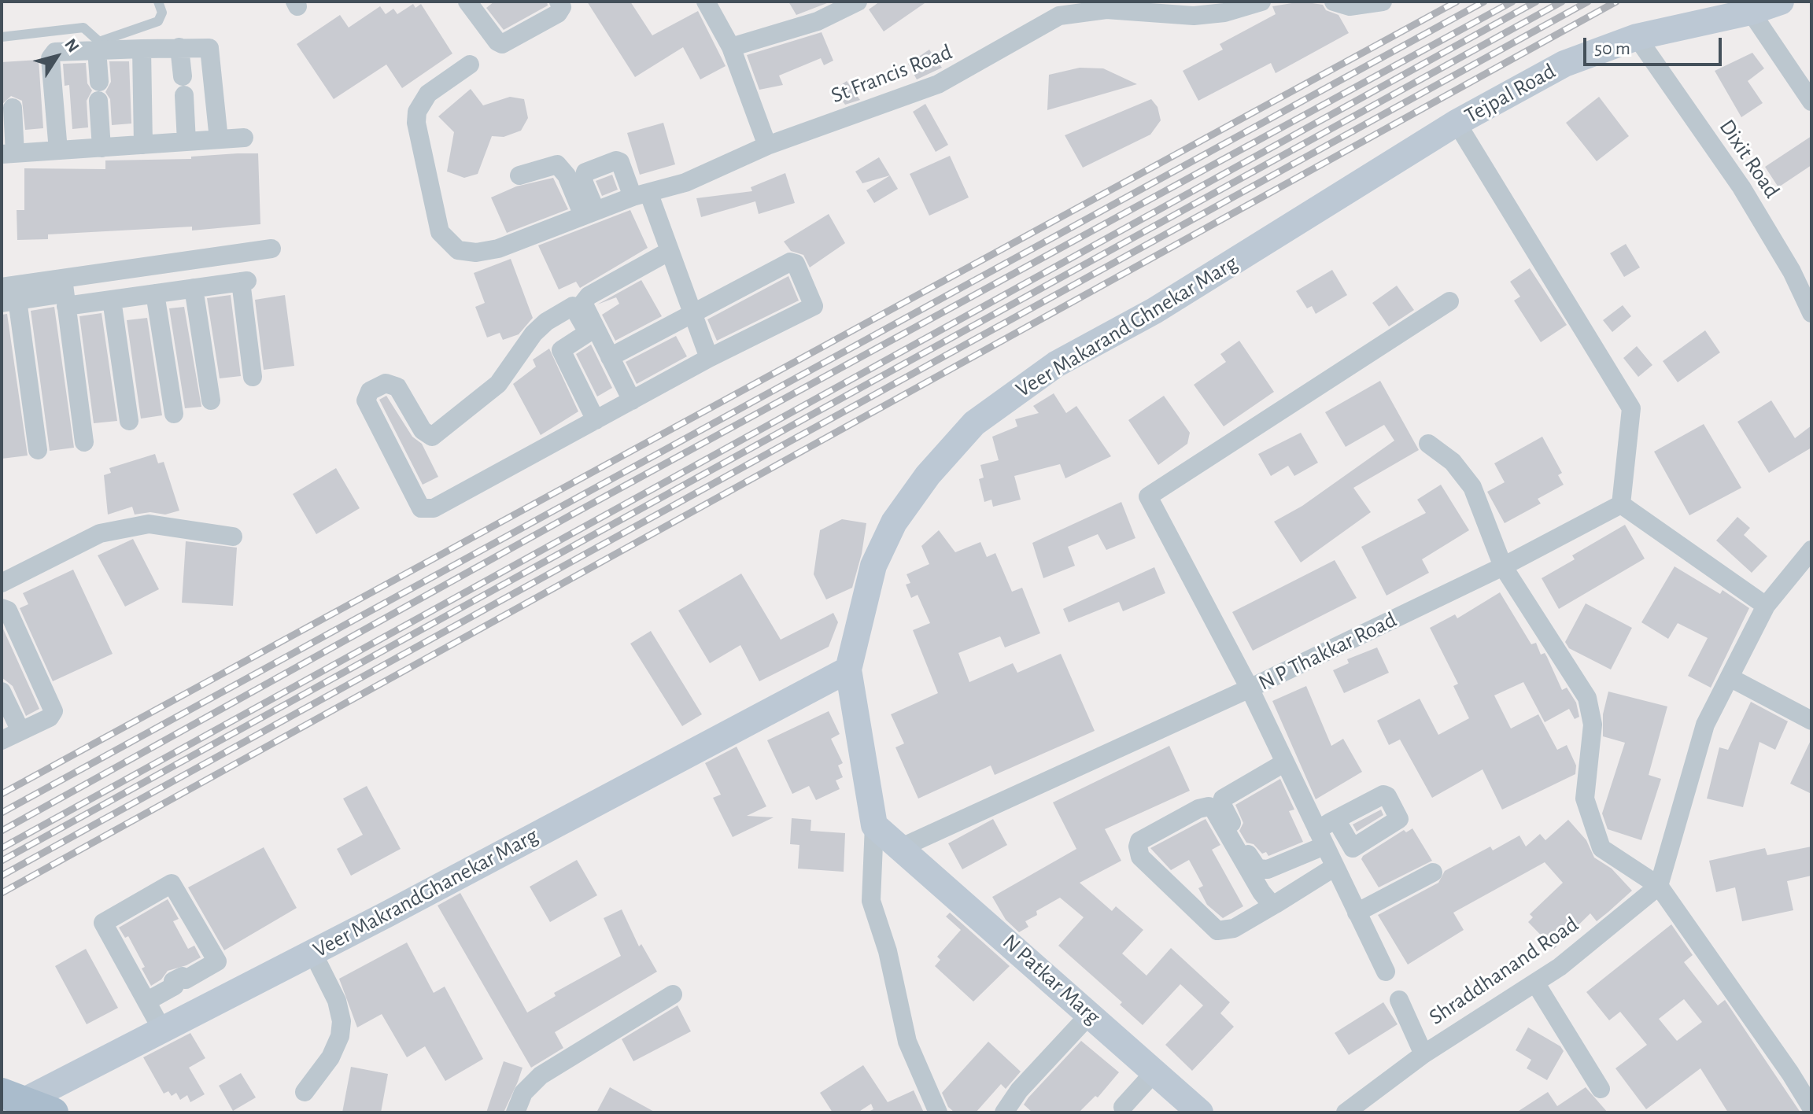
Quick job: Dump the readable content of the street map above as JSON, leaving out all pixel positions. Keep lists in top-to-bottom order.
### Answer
{
  "streets": {
    "street": [
      "St Francis Road",
      "Tejpal Road",
      "Dixit Road",
      "Veer Makarand Ghnekar Marg",
      "N P Thakkar Road",
      "Veer MakrandGhanekar Marg",
      "Shraddhanand Road",
      "N Patkar Marg"
    ]
  },
  "crossings": [
    ["Tejpal Road", "Dixit Road"],
    ["Tejpal Road", "Veer Makarand Ghnekar Marg"],
    ["Veer Makarand Ghnekar Marg", "Veer MakrandGhanekar Marg"],
    ["N P Thakkar Road", "N Patkar Marg"]
  ],
  "scale_bar": "50 m",
  "north": "top right"
}
